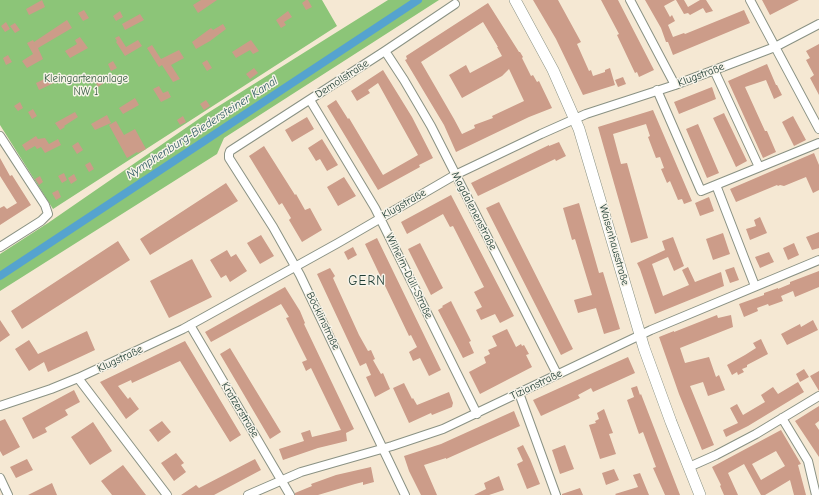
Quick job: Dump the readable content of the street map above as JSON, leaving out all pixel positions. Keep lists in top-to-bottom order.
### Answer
{
  "streets": {
    "street": [
      "Klugstraße",
      "Demollstraße",
      "Magdalenenstraße",
      "Waisenhausstraße",
      "Wilhelm-Düll-Straße",
      "Böcklinstraße",
      "Tizianstraße",
      "Kratzerstraße"
    ]
  },
  "crossings": [
    ["Klugstraße", "Magdalenenstraße"],
    ["Klugstraße", "Waisenhausstraße"],
    ["Klugstraße", "Wilhelm-Düll-Straße"],
    ["Klugstraße", "Böcklinstraße"],
    ["Klugstraße", "Kratzerstraße"],
    ["Demollstraße", "Magdalenenstraße"],
    ["Demollstraße", "Wilhelm-Düll-Straße"],
    ["Demollstraße", "Böcklinstraße"],
    ["Magdalenenstraße", "Tizianstraße"],
    ["Waisenhausstraße", "Tizianstraße"],
    ["Wilhelm-Düll-Straße", "Tizianstraße"],
    ["Böcklinstraße", "Tizianstraße"],
    ["Tizianstraße", "Kratzerstraße"]
  ],
  "districts": ["GERN"],
  "water": ["Nymphenburg-Biedersteiner Kanal"],
  "parks": ["Kleingartenanlage NW 1"]
}
